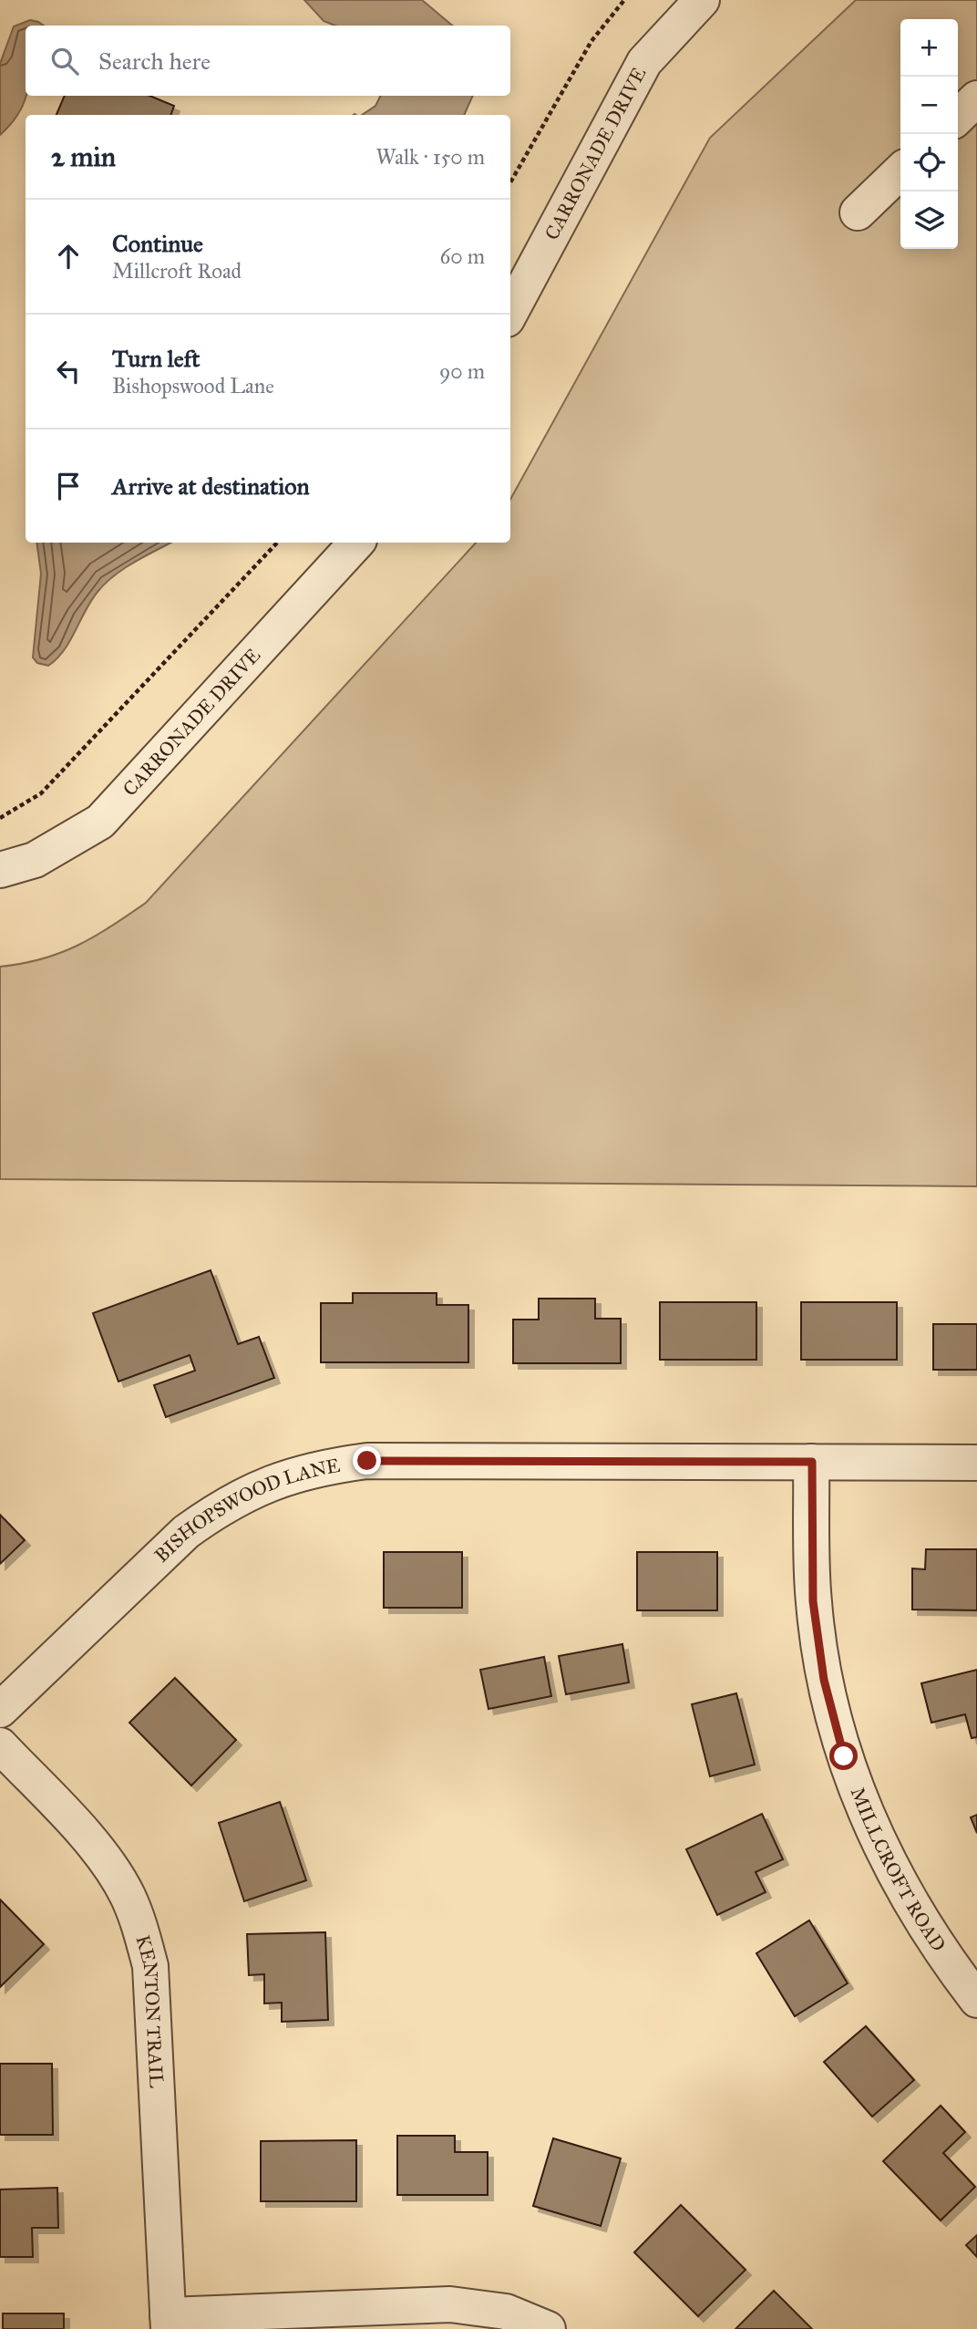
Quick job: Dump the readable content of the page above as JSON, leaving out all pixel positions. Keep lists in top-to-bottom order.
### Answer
{
  "streets": {
    "street": [
      "CARRONADE DRIVE",
      "BISHOPSWOOD LANE",
      "MILLCROFT ROAD",
      "KENTON TRAIL"
    ]
  },
  "crossings": [
    ["BISHOPSWOOD LANE", "MILLCROFT ROAD"]
  ],
  "page": {
    "map_buttons": ["+", "−"],
    "search": "Search here",
    "heading": ["2 min", "Walk · 150 m"],
    "list": [
      ["Continue", "Millcroft Road", "60 m"],
      ["Turn left", "Bishopswood Lane", "90 m"],
      "Arrive at destination"
    ]
  }
}
